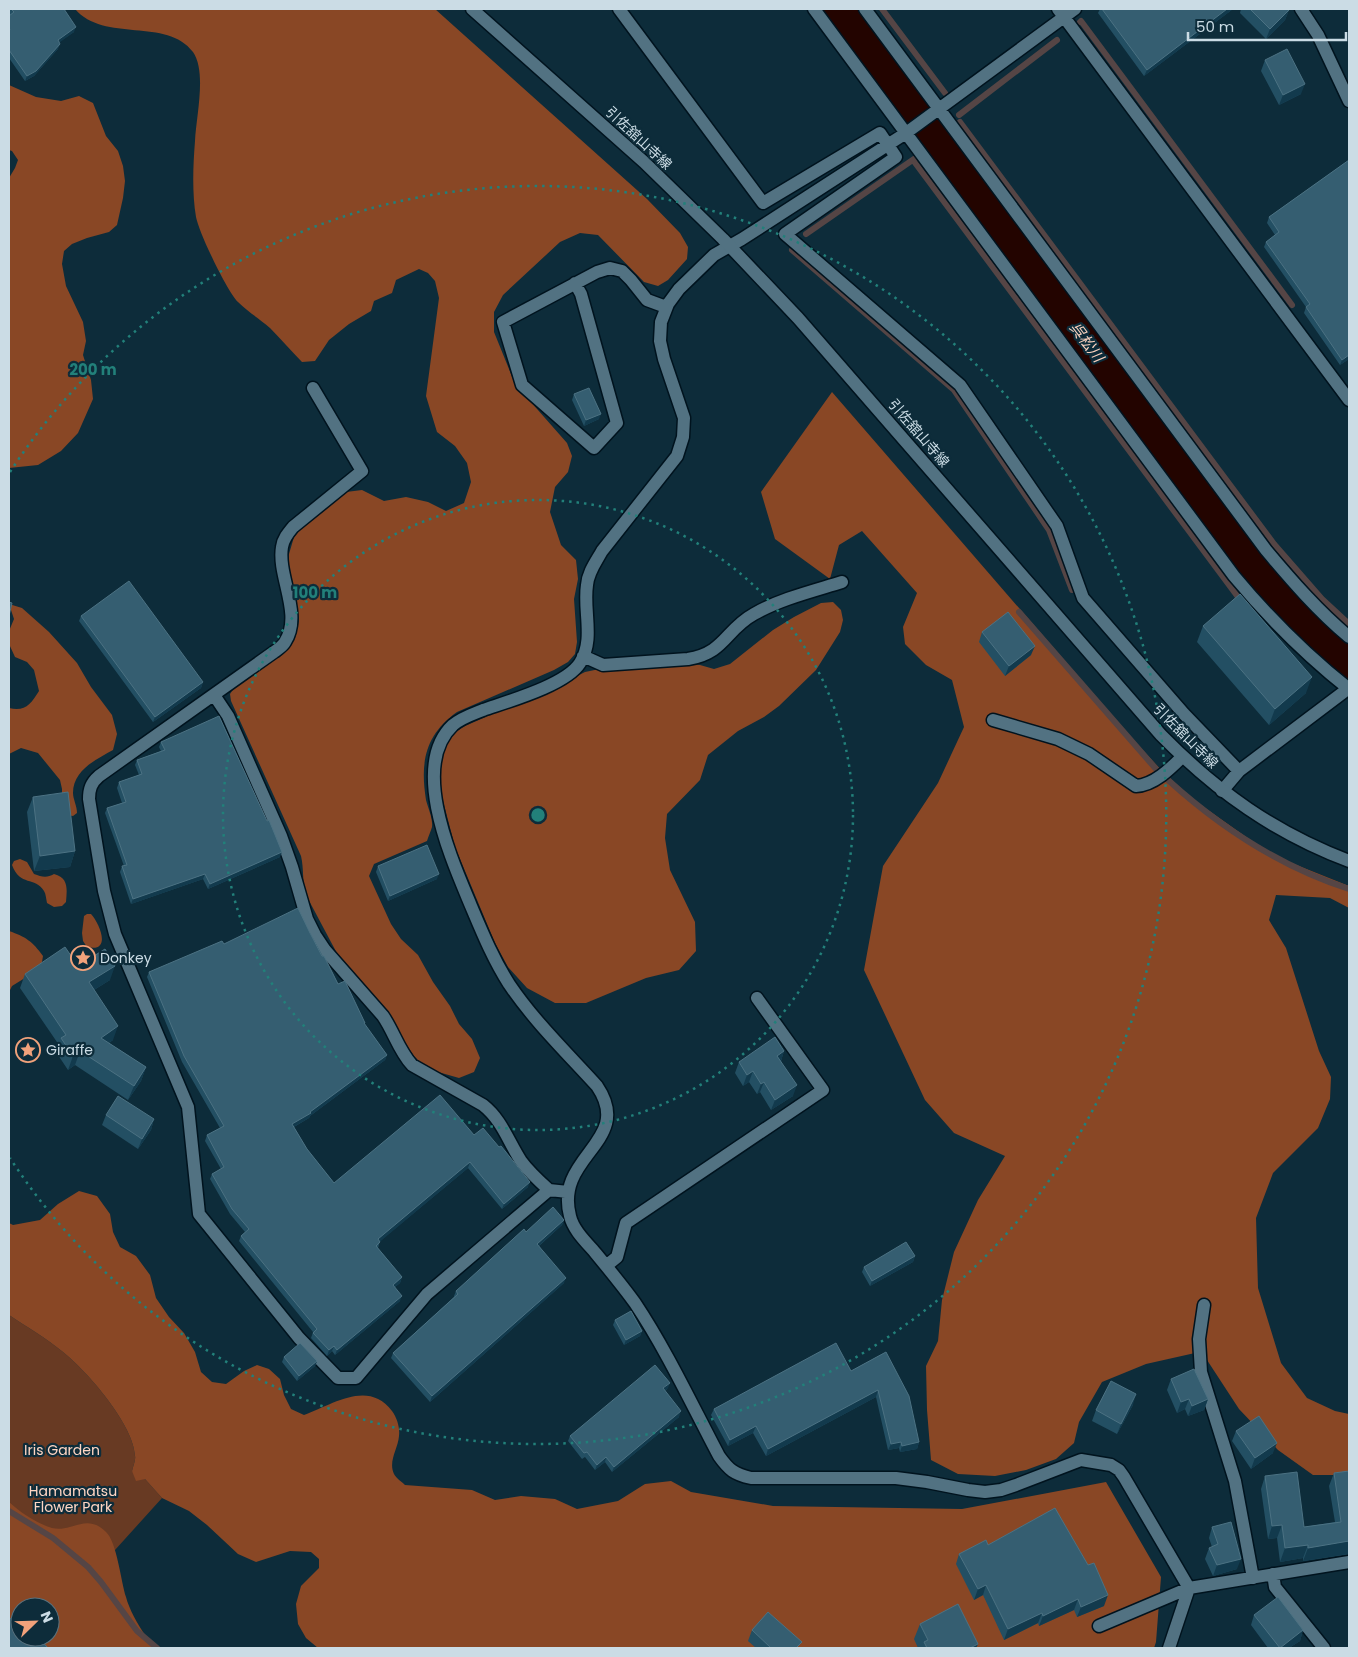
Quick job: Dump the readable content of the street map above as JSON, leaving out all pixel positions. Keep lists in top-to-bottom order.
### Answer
{
  "streets": {
    "street": ["引佐舘山寺線"]
  },
  "water": ["呉松川"],
  "parks": ["Iris Garden", "Hamamatsu Flower Park"],
  "places": {
    "place": ["Donkey", "Giraffe"]
  },
  "scale_bar": "50 m",
  "north": "top right",
  "rings": ["200 m", "100 m"]
}
